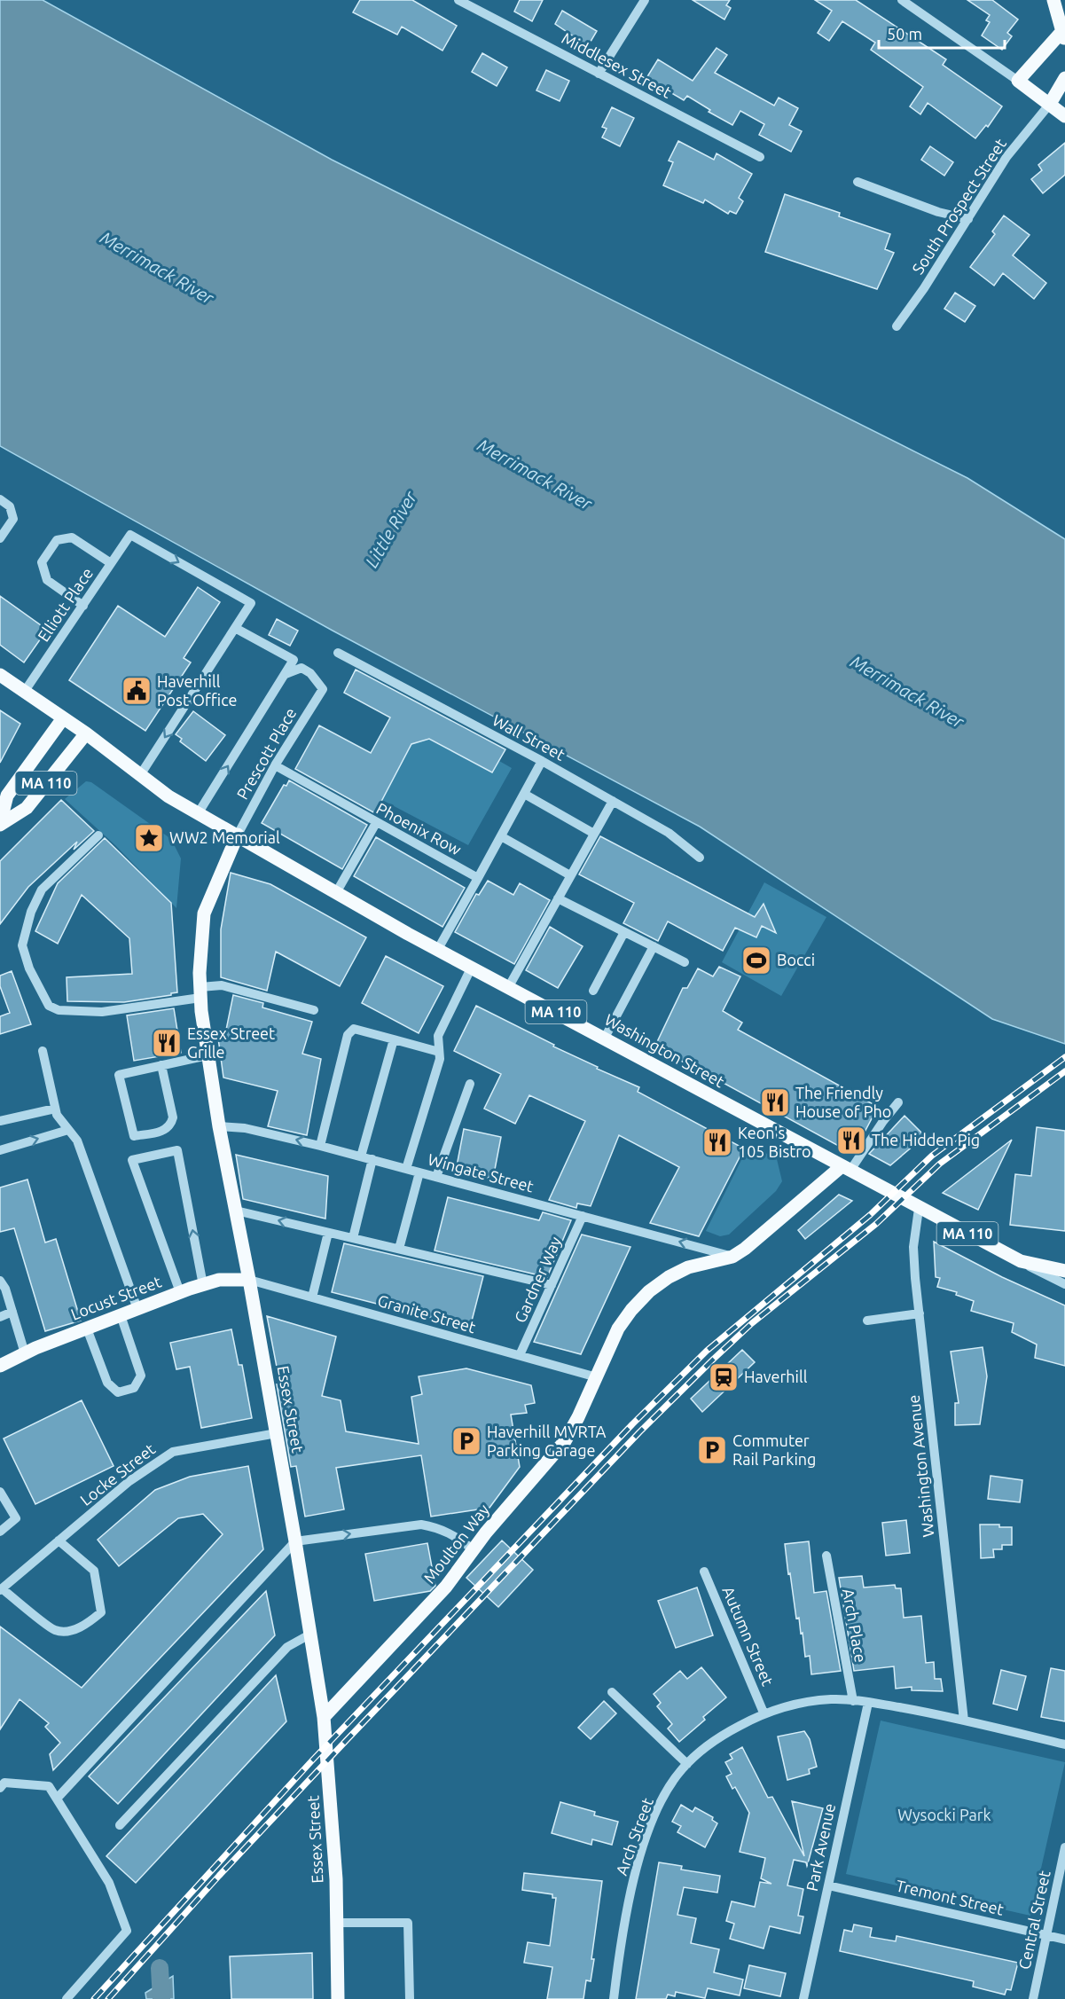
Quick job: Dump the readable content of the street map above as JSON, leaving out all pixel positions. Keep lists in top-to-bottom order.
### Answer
{
  "streets": {
    "main road": [
      "MA 110",
      "Washington Street",
      "Locust Street",
      "Essex Street",
      "Moulton Way"
    ],
    "street": [
      "Middlesex Street",
      "South Prospect Street",
      "Elliott Place",
      "Wall Street",
      "Prescott Place",
      "Phoenix Row",
      "Wingate Street",
      "Gardner Way",
      "Granite Street",
      "Washington Avenue",
      "Locke Street",
      "Arch Place",
      "Autumn Street",
      "Arch Street",
      "Park Avenue",
      "Tremont Street",
      "Central Street"
    ]
  },
  "crossings": [
    ["Prescott Place", "MA 110"],
    ["Prescott Place", "Phoenix Row"],
    ["Prescott Place", "Washington Street"],
    ["Prescott Place", "Essex Street"],
    ["MA 110", "Washington Street"],
    ["MA 110", "Essex Street"],
    ["Washington Street", "Essex Street"],
    ["Washington Street", "Washington Avenue"],
    ["Wingate Street", "Gardner Way"],
    ["Wingate Street", "Essex Street"],
    ["Wingate Street", "Moulton Way"],
    ["Gardner Way", "Granite Street"],
    ["Locust Street", "Granite Street"],
    ["Locust Street", "Essex Street"],
    ["Granite Street", "Essex Street"],
    ["Granite Street", "Moulton Way"],
    ["Essex Street", "Locke Street"],
    ["Essex Street", "Moulton Way"],
    ["Washington Avenue", "Arch Street"],
    ["Arch Place", "Arch Street"],
    ["Autumn Street", "Arch Street"],
    ["Arch Street", "Park Avenue"],
    ["Park Avenue", "Tremont Street"],
    ["Tremont Street", "Central Street"]
  ],
  "one_way": ["Wingate Street"],
  "water": ["Merrimack River", "Little River"],
  "parks": ["Wysocki Park"],
  "places": {
    "public building": ["Haverhill Post Office"],
    "place": ["WW2 Memorial"],
    "sports": ["Bocci"],
    "restaurant": [
      "Essex Street Grille",
      "The Friendly House of Pho",
      "The Hidden Pig",
      "Keon's 105 Bistro"
    ],
    "station": ["Haverhill"],
    "parking": ["Haverhill MVRTA Parking Garage", "Commuter Rail Parking"]
  },
  "scale_bar": "50 m"
}
